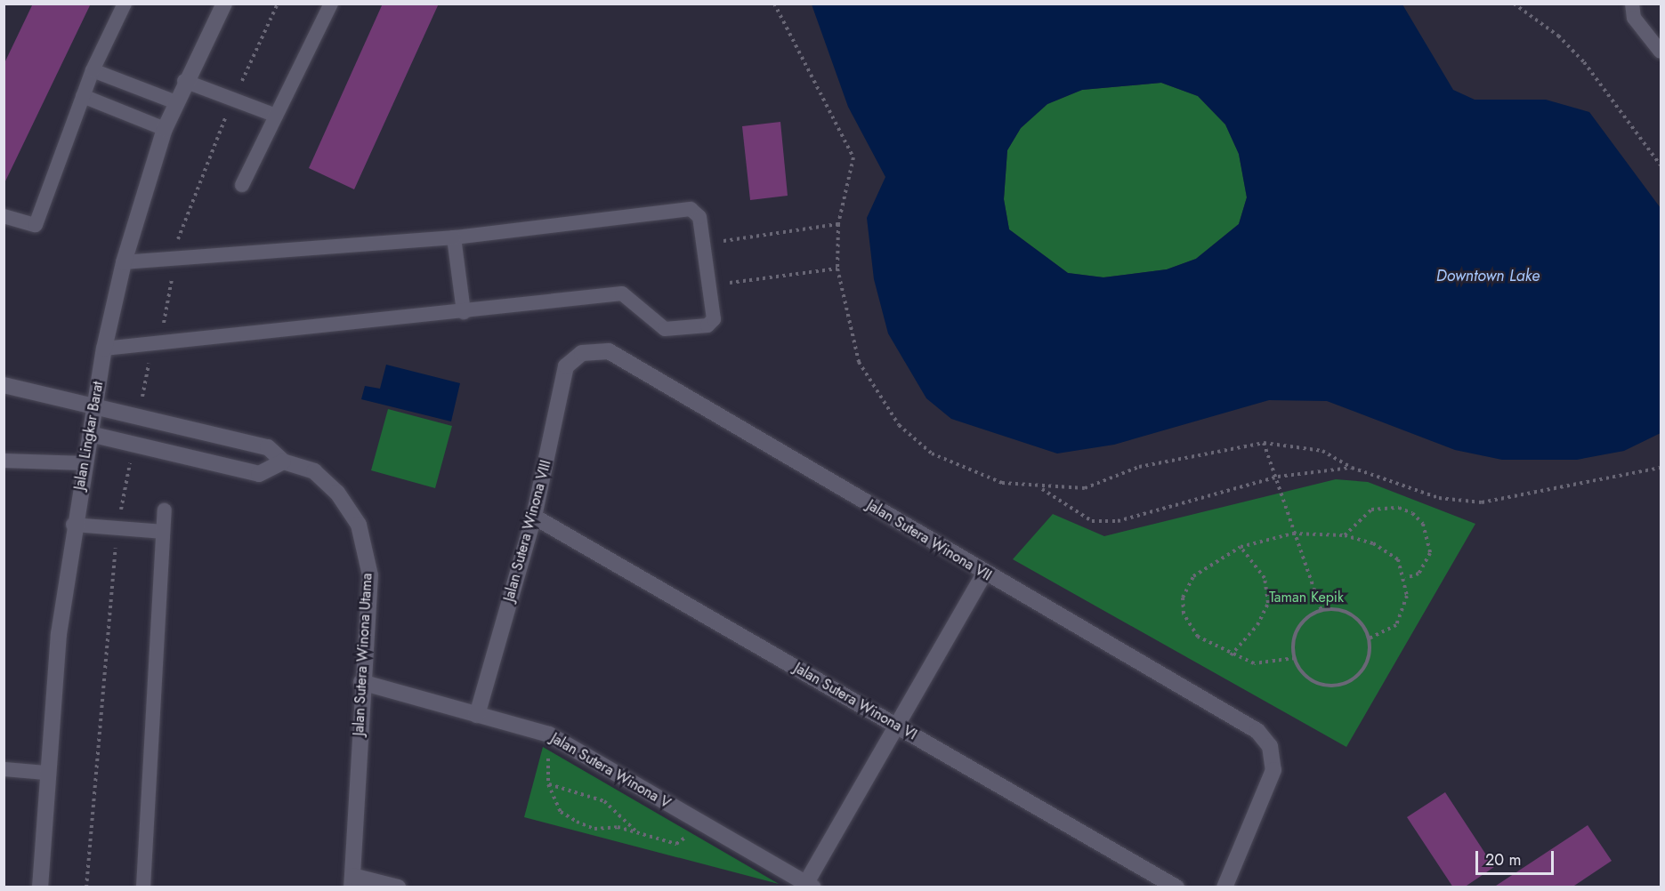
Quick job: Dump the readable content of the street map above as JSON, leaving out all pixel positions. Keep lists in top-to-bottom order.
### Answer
{
  "streets": {
    "street": [
      "Jalan Lingkar Barat",
      "Jalan Sutera Winona VIII",
      "Jalan Sutera Winona VII",
      "Jalan Sutera Winona Utama",
      "Jalan Sutera Winona VI",
      "Jalan Sutera Winona V"
    ]
  },
  "crossings": [
    ["Jalan Lingkar Barat", "Jalan Sutera Winona Utama"],
    ["Jalan Sutera Winona VIII", "Jalan Sutera Winona VII"],
    ["Jalan Sutera Winona VIII", "Jalan Sutera Winona VI"],
    ["Jalan Sutera Winona VIII", "Jalan Sutera Winona V"],
    ["Jalan Sutera Winona Utama", "Jalan Sutera Winona V"]
  ],
  "water": ["Downtown Lake"],
  "parks": ["Taman Kepik"],
  "scale_bar": "20 m"
}
